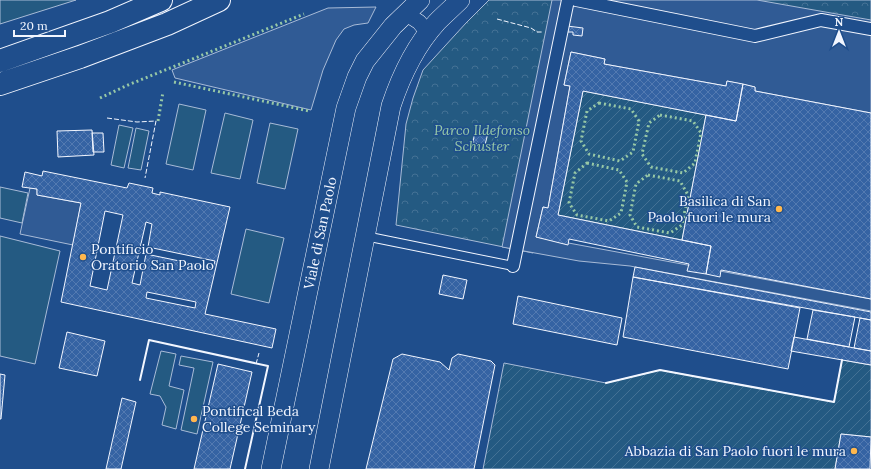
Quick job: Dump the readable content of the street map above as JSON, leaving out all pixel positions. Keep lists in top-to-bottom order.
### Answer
{
  "streets": {
    "street": ["Viale di San Paolo"]
  },
  "parks": ["Parco Ildefonso Schuster"],
  "places": [
    "Basilica di San Paolo fuori le mura",
    "Pontificio Oratorio San Paolo",
    "Pontifical Beda College Seminary",
    "Abbazia di San Paolo fuori le mura"
  ],
  "scale_bar": "20 m",
  "north": "top"
}
